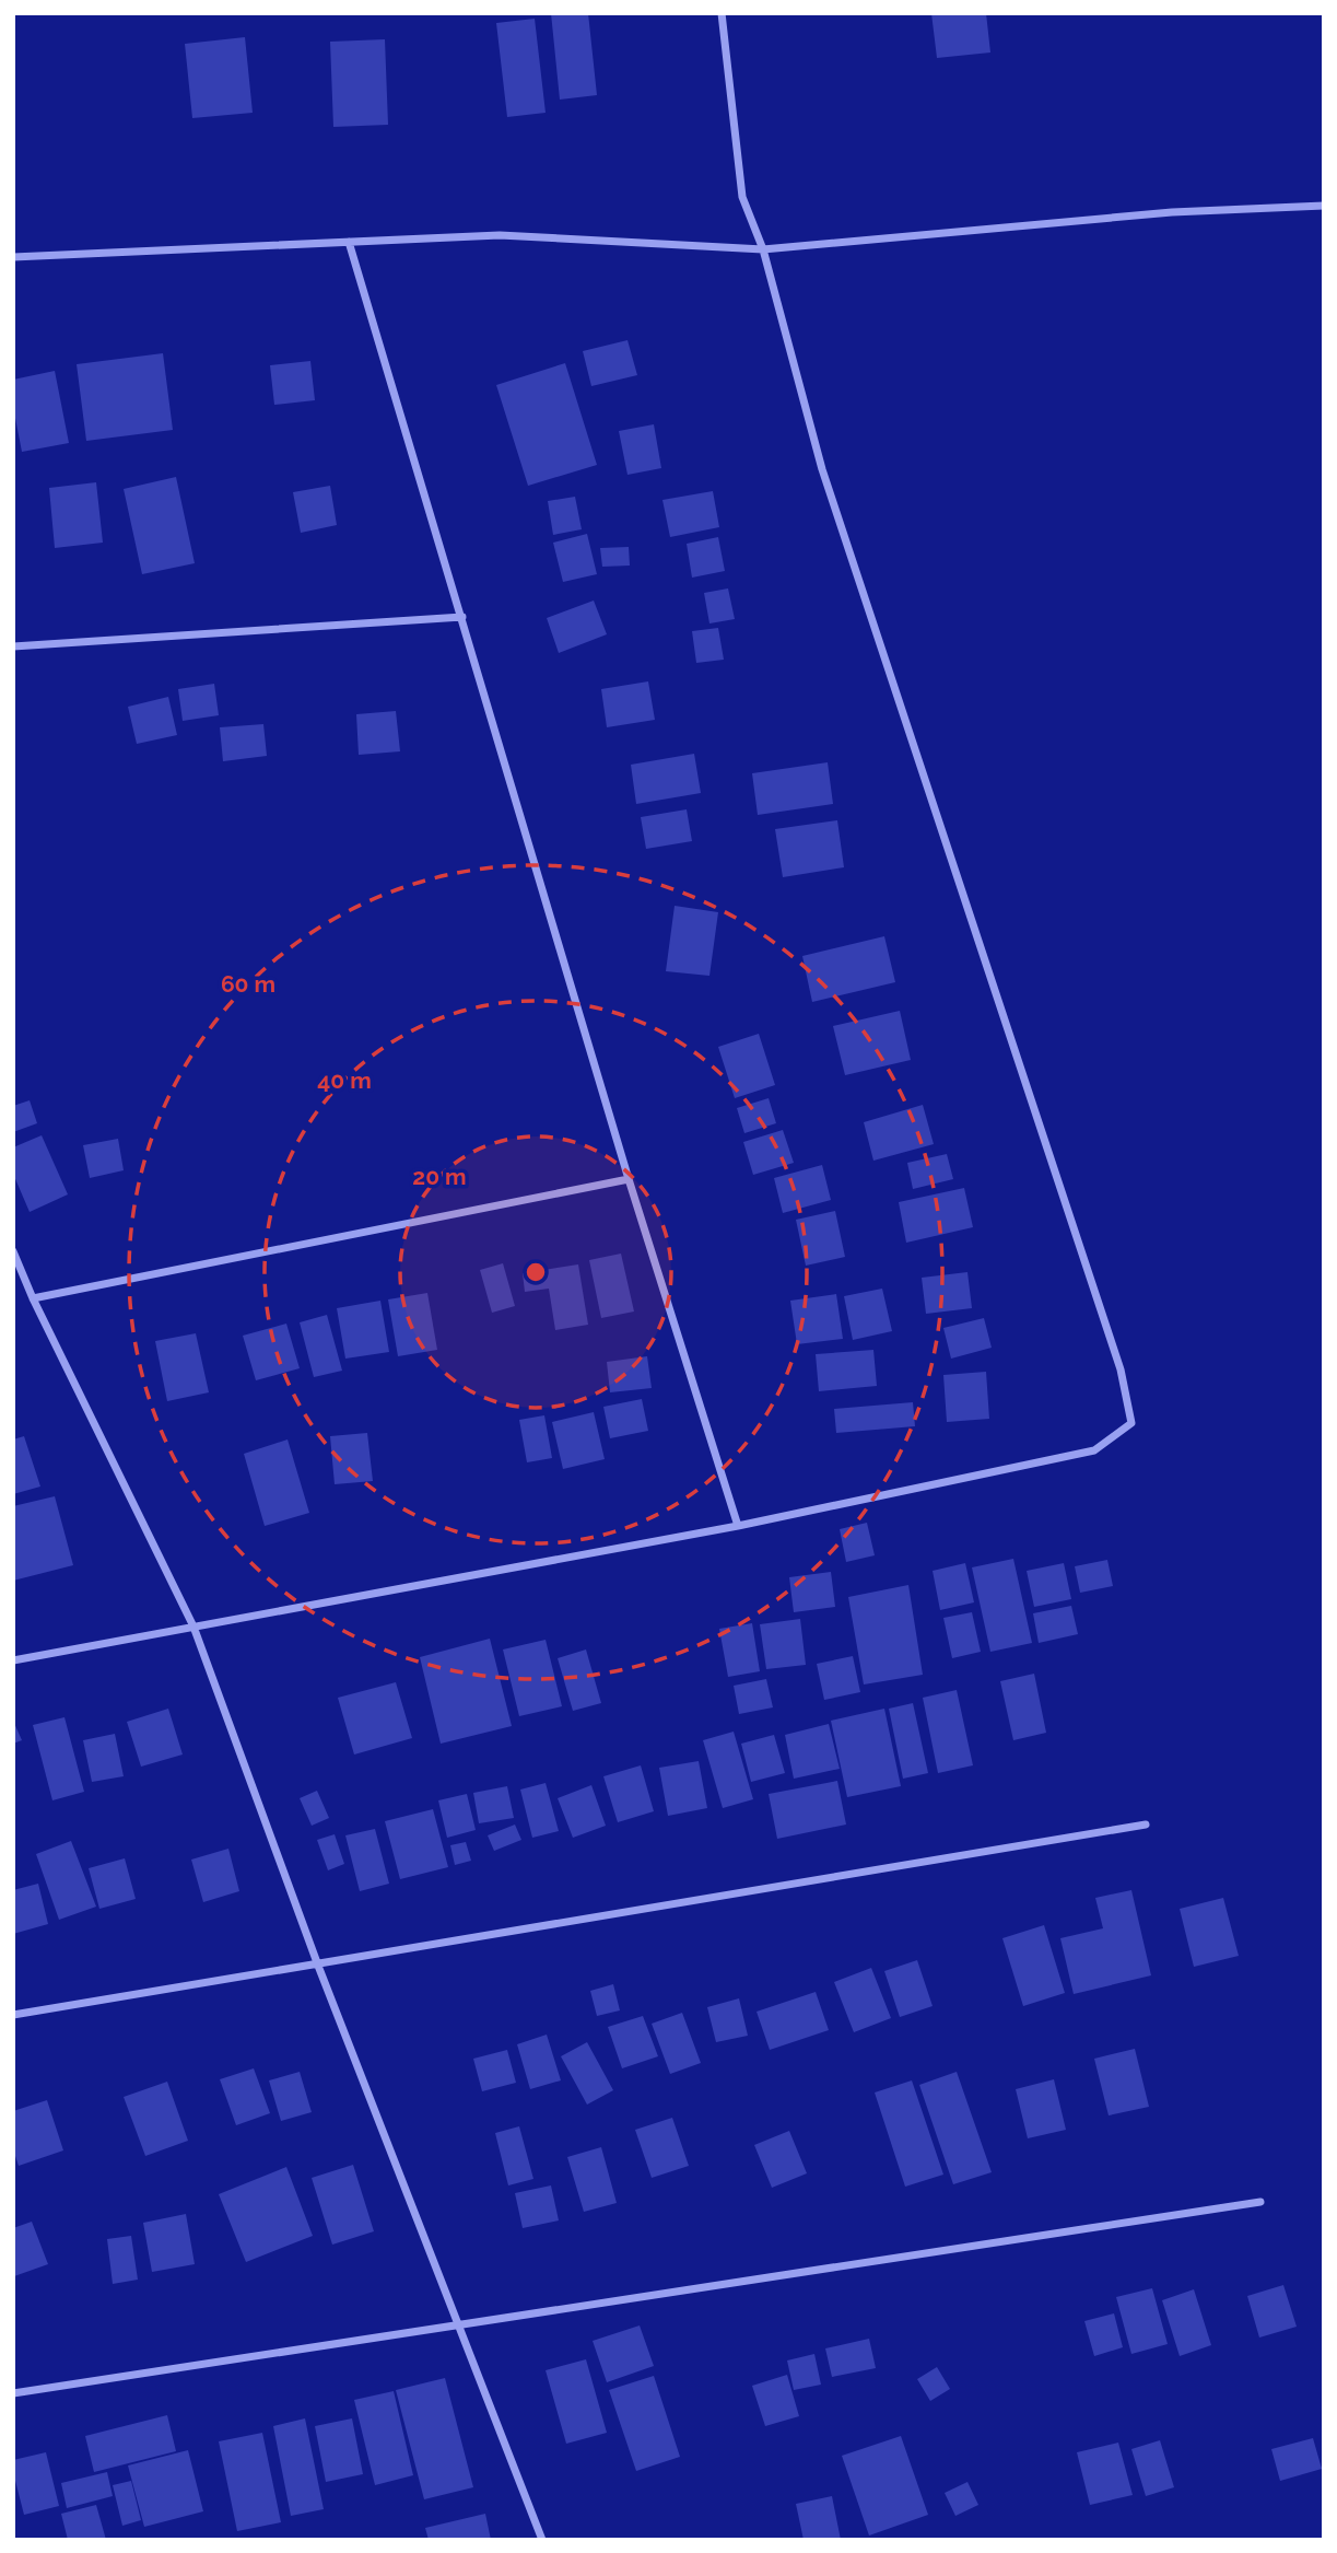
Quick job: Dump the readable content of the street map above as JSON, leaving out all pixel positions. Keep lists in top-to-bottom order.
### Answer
{
  "rings": ["60 m", "40 m", "20 m"]
}
